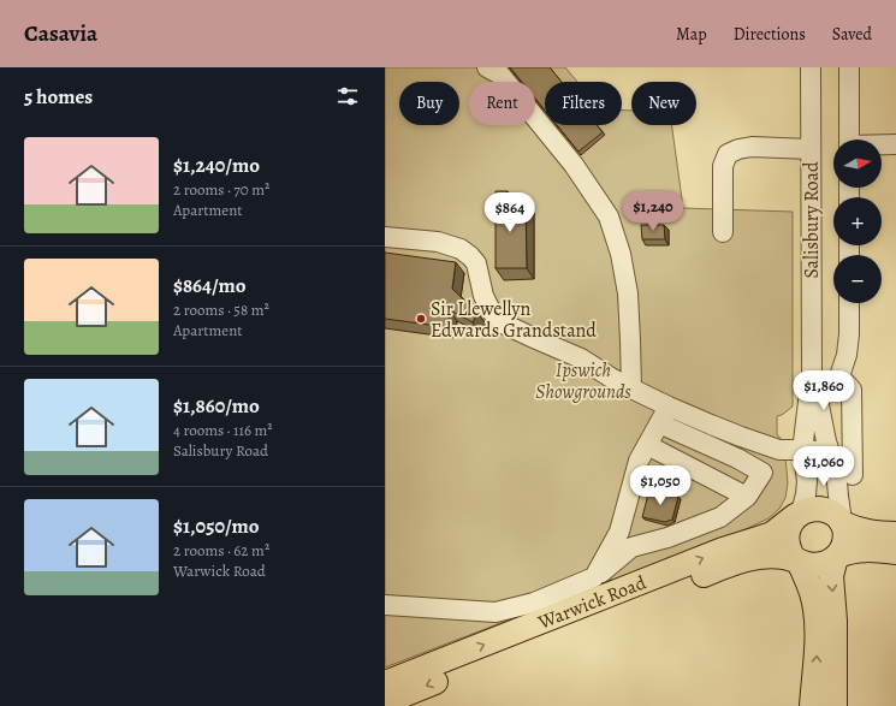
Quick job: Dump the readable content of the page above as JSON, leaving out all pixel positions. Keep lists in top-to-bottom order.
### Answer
{
  "streets": {
    "main road": ["Warwick Road"],
    "street": ["Salisbury Road"]
  },
  "crossings": [
    ["Salisbury Road", "Warwick Road"]
  ],
  "parks": ["Ipswich Showgrounds"],
  "places": ["Sir Llewellyn Edwards Grandstand"],
  "north": "right",
  "page": {
    "header": "Casavia",
    "nav": ["Map", "Directions", "Saved"],
    "heading": "5 homes",
    "chip": [
      "Buy",
      "Rent",
      "Filters",
      "New"
    ],
    "list": [
      {
        "name": "$1,240/mo",
        "note": "2 rooms · 70 m² · Apartment"
      },
      {
        "name": "$864/mo",
        "note": "2 rooms · 58 m² · Apartment"
      },
      {
        "name": "$1,860/mo",
        "note": "4 rooms · 116 m² · Salisbury Road"
      },
      {
        "name": "$1,050/mo",
        "note": "2 rooms · 62 m² · Warwick Road"
      }
    ],
    "map_buttons": ["+", "−"],
    "price": [
      "$1,240",
      "$864",
      "$1,860",
      "$1,060",
      "$1,050"
    ]
  }
}
